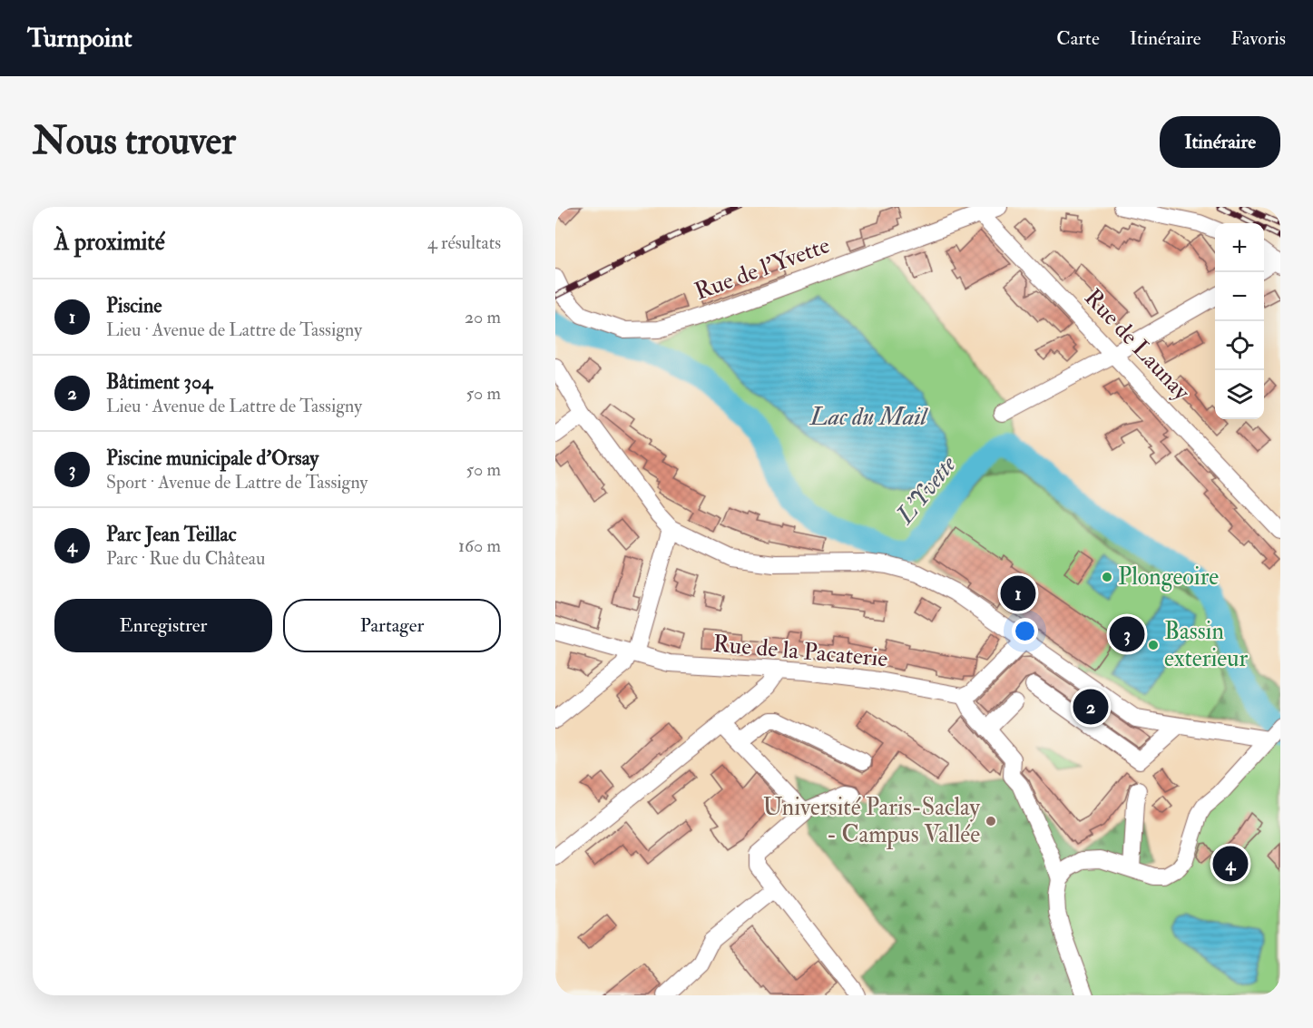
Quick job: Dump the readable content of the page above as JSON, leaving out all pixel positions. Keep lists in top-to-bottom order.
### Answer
{
  "streets": {
    "street": ["Rue de l'Yvette", "Rue de Launay", "Rue de la Pacaterie"]
  },
  "crossings": [
    ["Rue de l'Yvette", "Rue de Launay"]
  ],
  "water": ["Lac du Mail", "L'Yvette"],
  "places": ["Plongeoire", "Bassin exterieur", "Université Paris-Saclay - Campus Vallée"],
  "page": {
    "header": "Turnpoint",
    "nav": ["Carte", "Itinéraire", "Favoris"],
    "buttons": [
      "Itinéraire",
      ["Enregistrer", "Partager"]
    ],
    "title": "Nous trouver",
    "heading": ["À proximité", "4 résultats"],
    "map_buttons": ["+", "−"],
    "list": [
      {
        "mark": "1",
        "name": "Piscine",
        "note": "Lieu · Avenue de Lattre de Tassigny",
        "value": "20 m"
      },
      {
        "mark": "2",
        "name": "Bâtiment 304",
        "note": "Lieu · Avenue de Lattre de Tassigny",
        "value": "50 m"
      },
      {
        "mark": "3",
        "name": "Piscine municipale d'Orsay",
        "note": "Sport · Avenue de Lattre de Tassigny",
        "value": "50 m"
      },
      {
        "mark": "4",
        "name": "Parc Jean Teillac",
        "note": "Parc · Rue du Château",
        "value": "160 m"
      }
    ],
    "pins": [
      "1",
      "3",
      "2",
      "4"
    ]
  }
}
